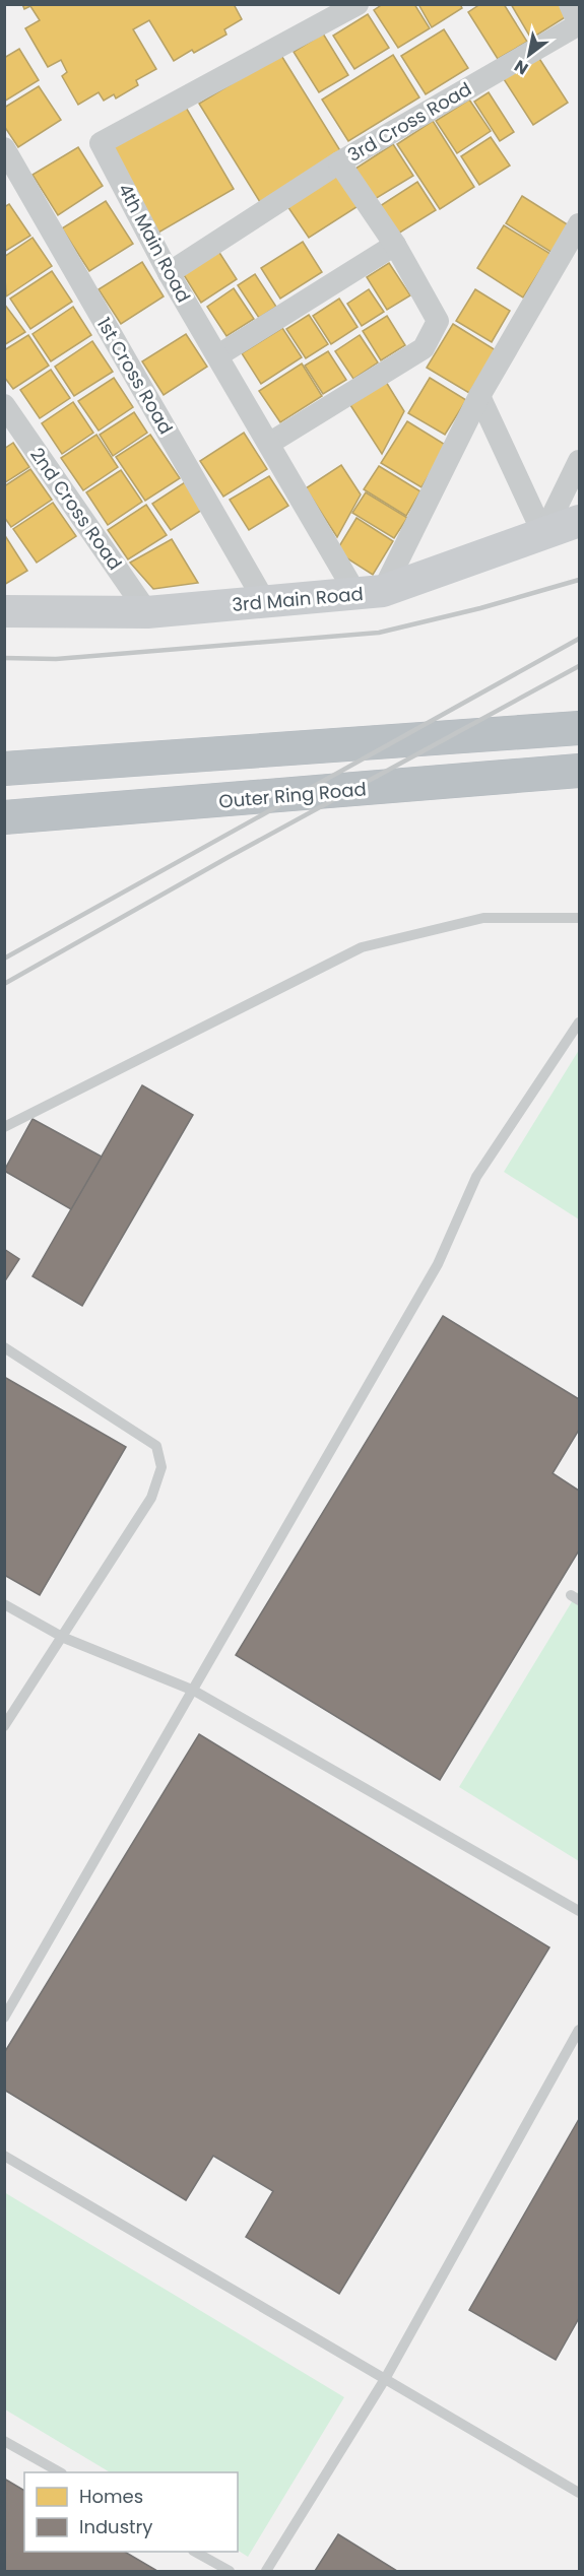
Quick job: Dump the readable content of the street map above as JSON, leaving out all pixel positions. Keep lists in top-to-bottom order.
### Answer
{
  "streets": {
    "highway": ["Outer Ring Road"],
    "street": [
      "3rd Cross Road",
      "4th Main Road",
      "1st Cross Road",
      "2nd Cross Road",
      "3rd Main Road"
    ]
  },
  "crossings": [
    ["3rd Cross Road", "4th Main Road"],
    ["4th Main Road", "3rd Main Road"],
    ["1st Cross Road", "3rd Main Road"],
    ["2nd Cross Road", "3rd Main Road"]
  ],
  "legend": ["Homes", "Industry"],
  "north": "bottom left"
}
